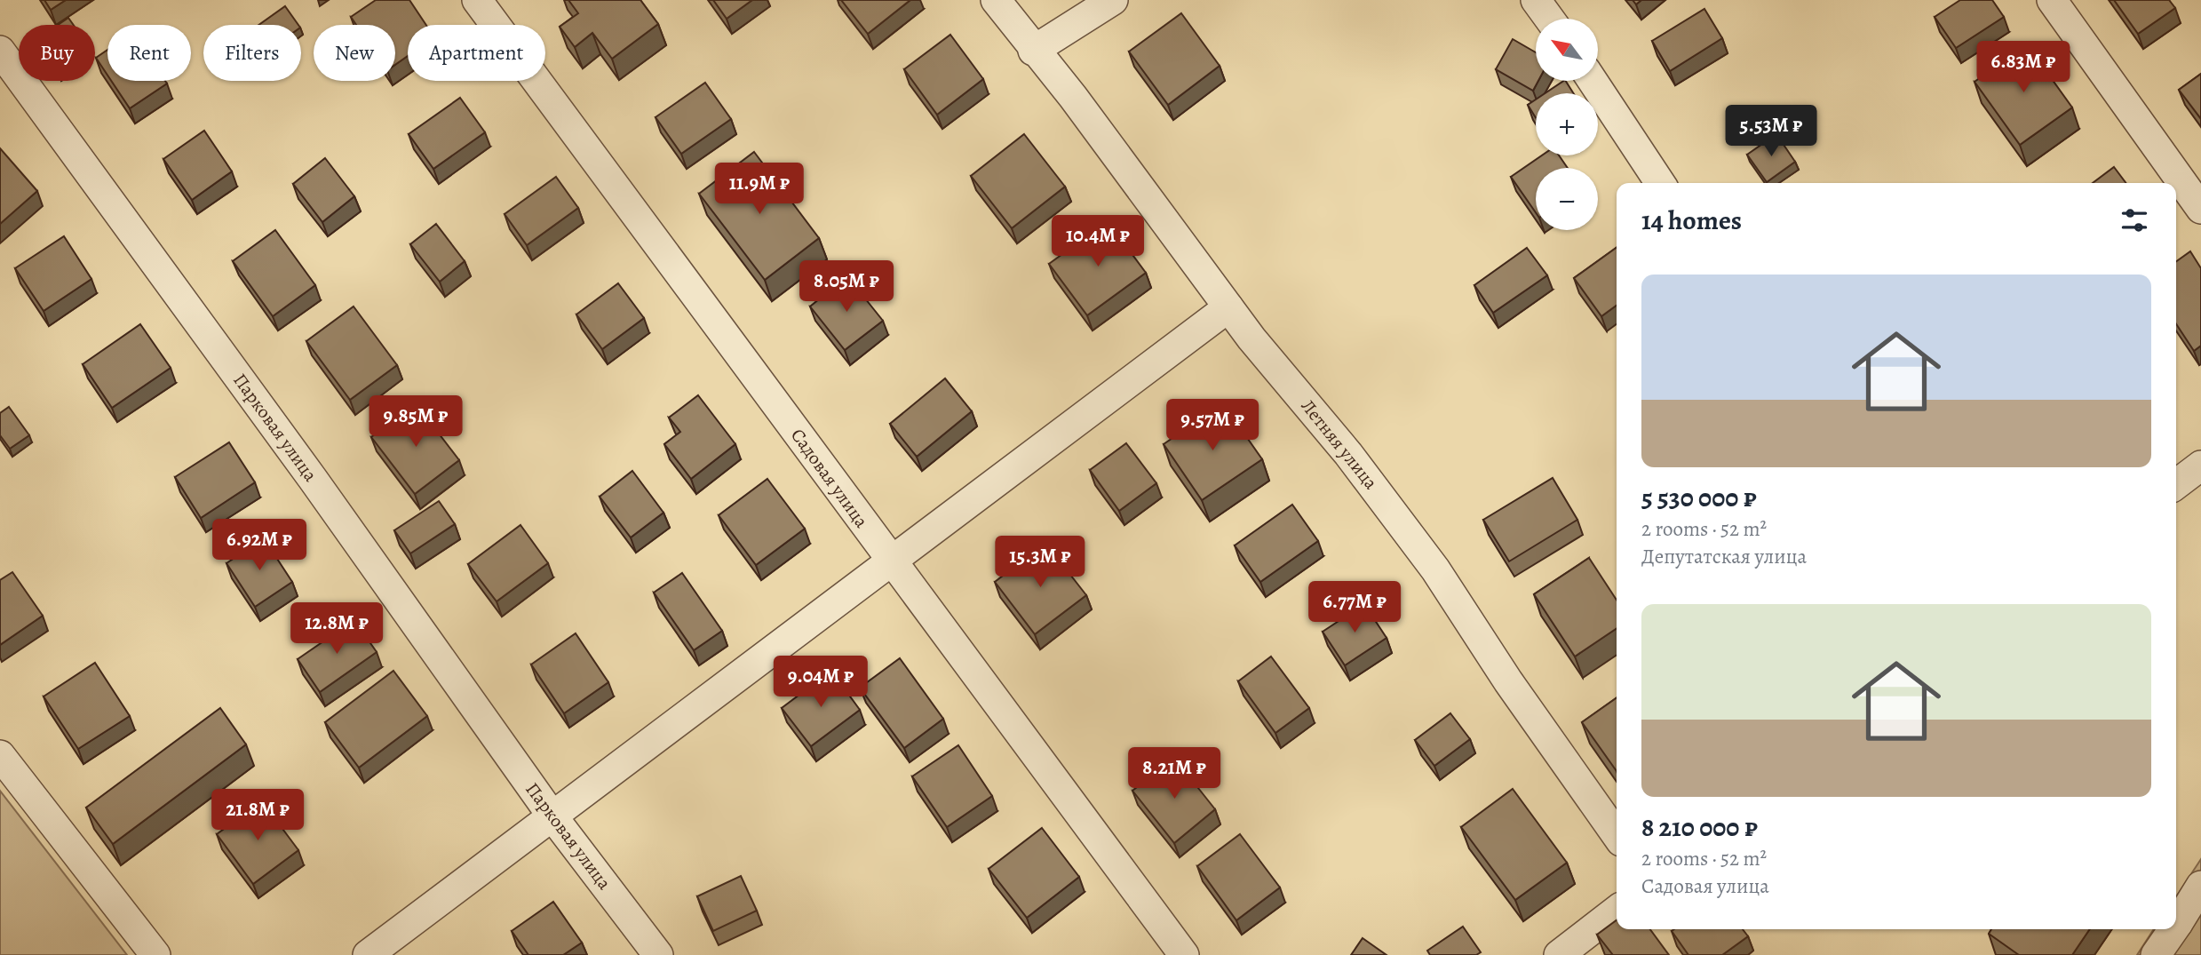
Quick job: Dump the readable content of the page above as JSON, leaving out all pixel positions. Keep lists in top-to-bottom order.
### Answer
{
  "streets": {
    "street": ["Парковая улица", "Летняя улица", "Садовая улица"]
  },
  "north": "top left",
  "page": {
    "map_buttons": ["+", "−"],
    "chip": [
      "Buy",
      "Rent",
      "Filters",
      "New",
      "Apartment"
    ],
    "price": [
      "6.83M ₽",
      "5.53M ₽",
      "11.9M ₽",
      "10.4M ₽",
      "8.05M ₽",
      "9.85M ₽",
      "9.57M ₽",
      "6.92M ₽",
      "15.3M ₽",
      "6.77M ₽",
      "12.8M ₽",
      "9.04M ₽",
      "8.21M ₽",
      "21.8M ₽"
    ],
    "heading": "14 homes",
    "list": [
      {
        "name": "5 530 000 ₽",
        "note": "2 rooms · 52 m² · Депутатская улица"
      },
      {
        "name": "8 210 000 ₽",
        "note": "2 rooms · 52 m² · Садовая улица"
      }
    ]
  }
}
